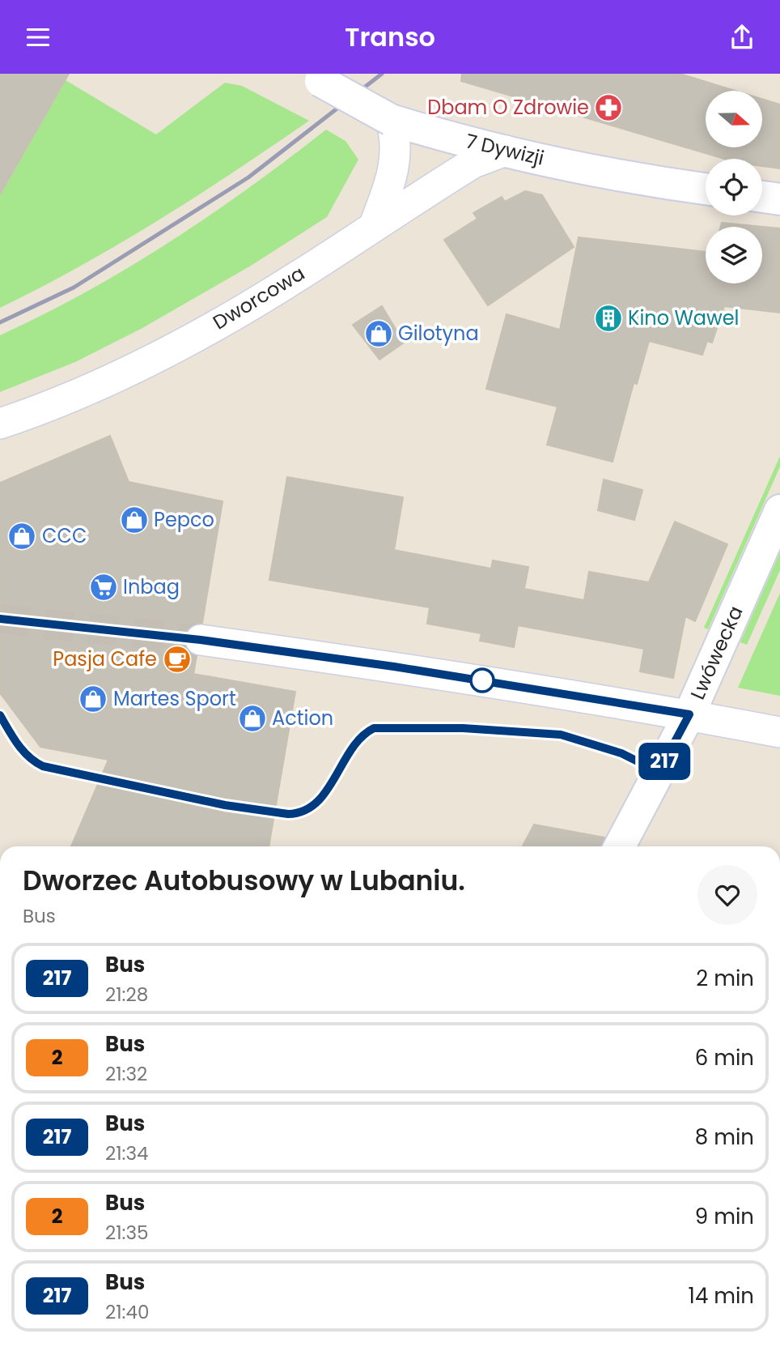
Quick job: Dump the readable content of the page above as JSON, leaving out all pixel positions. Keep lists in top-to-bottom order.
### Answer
{
  "streets": {
    "main road": ["7 Dywizji", "Lwówecka"],
    "street": ["Dworcowa"]
  },
  "crossings": [
    ["7 Dywizji", "Dworcowa"]
  ],
  "places": {
    "pharmacy": ["Dbam O Zdrowie"],
    "building": ["Kino Wawel"],
    "shop": [
      "Gilotyna",
      "Pepco",
      "CCC",
      "Martes Sport",
      "Action"
    ],
    "supermarket": ["Inbag"],
    "cafe": ["Pasja Cafe"]
  },
  "lines": ["bus line 217"],
  "north": "right",
  "page": {
    "header": "Transo",
    "on_map": "217",
    "heading": ["Dworzec Autobusowy w Lubaniu.", "Bus"],
    "list": [
      {
        "mark": "217",
        "name": "Bus",
        "note": "21:28",
        "value": "2 min"
      },
      {
        "mark": "2",
        "name": "Bus",
        "note": "21:32",
        "value": "6 min"
      },
      {
        "mark": "217",
        "name": "Bus",
        "note": "21:34",
        "value": "8 min"
      },
      {
        "mark": "2",
        "name": "Bus",
        "note": "21:35",
        "value": "9 min"
      },
      {
        "mark": "217",
        "name": "Bus",
        "note": "21:40",
        "value": "14 min"
      }
    ]
  }
}
